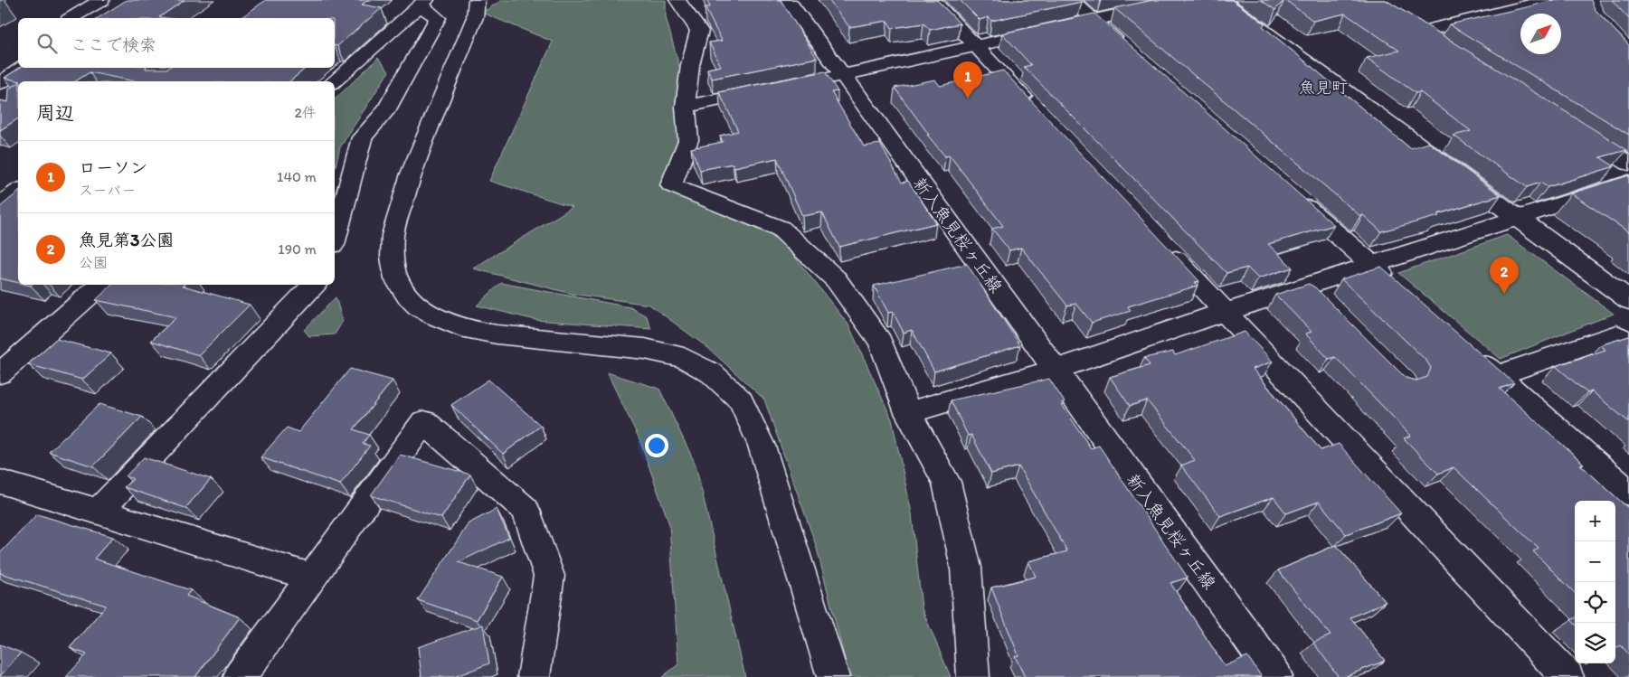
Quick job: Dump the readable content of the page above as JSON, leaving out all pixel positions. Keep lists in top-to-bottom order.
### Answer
{
  "streets": {
    "street": ["新入魚見桜ヶ丘線"]
  },
  "districts": ["魚見町"],
  "north": "top right",
  "page": {
    "search": "ここで検索",
    "pins": ["1", "2"],
    "heading": ["周辺", "2件"],
    "list": [
      {
        "mark": "1",
        "name": "ローソン",
        "note": "スーパー",
        "value": "140 m"
      },
      {
        "mark": "2",
        "name": "魚見第3公園",
        "note": "公園",
        "value": "190 m"
      }
    ],
    "map_buttons": ["+", "−"]
  }
}
